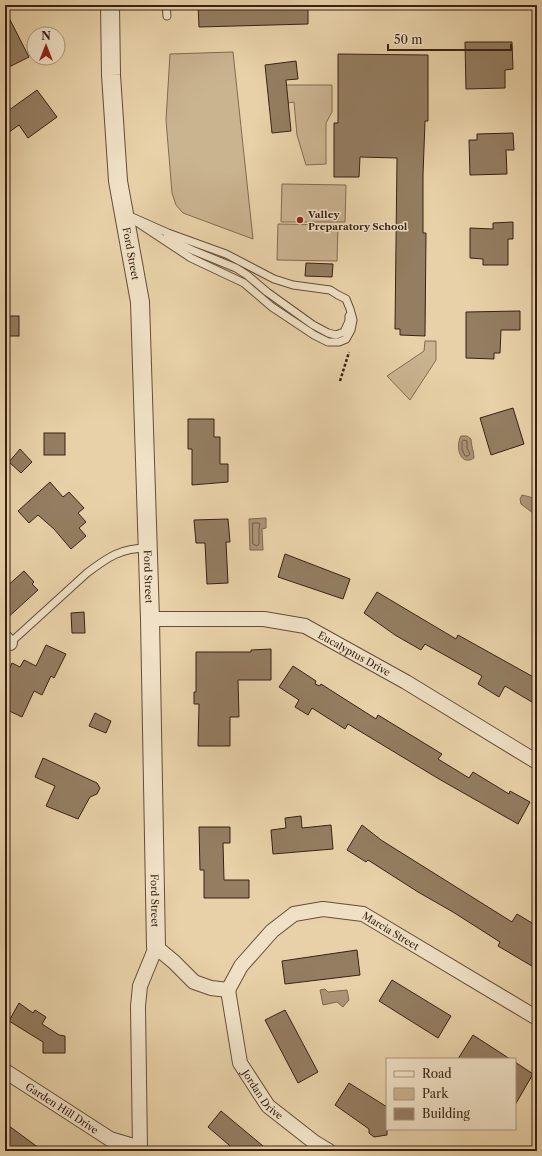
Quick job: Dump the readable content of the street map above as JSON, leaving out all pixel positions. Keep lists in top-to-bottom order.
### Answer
{
  "streets": {
    "street": [
      "Ford Street",
      "Eucalyptus Drive",
      "Marcia Street",
      "Jordan Drive",
      "Garden Hill Drive"
    ]
  },
  "crossings": [
    ["Ford Street", "Eucalyptus Drive"],
    ["Ford Street", "Garden Hill Drive"],
    ["Marcia Street", "Jordan Drive"]
  ],
  "places": ["Valley Preparatory School"],
  "legend": ["Road", "Park", "Building"],
  "scale_bar": "50 m",
  "north": "top"
}
